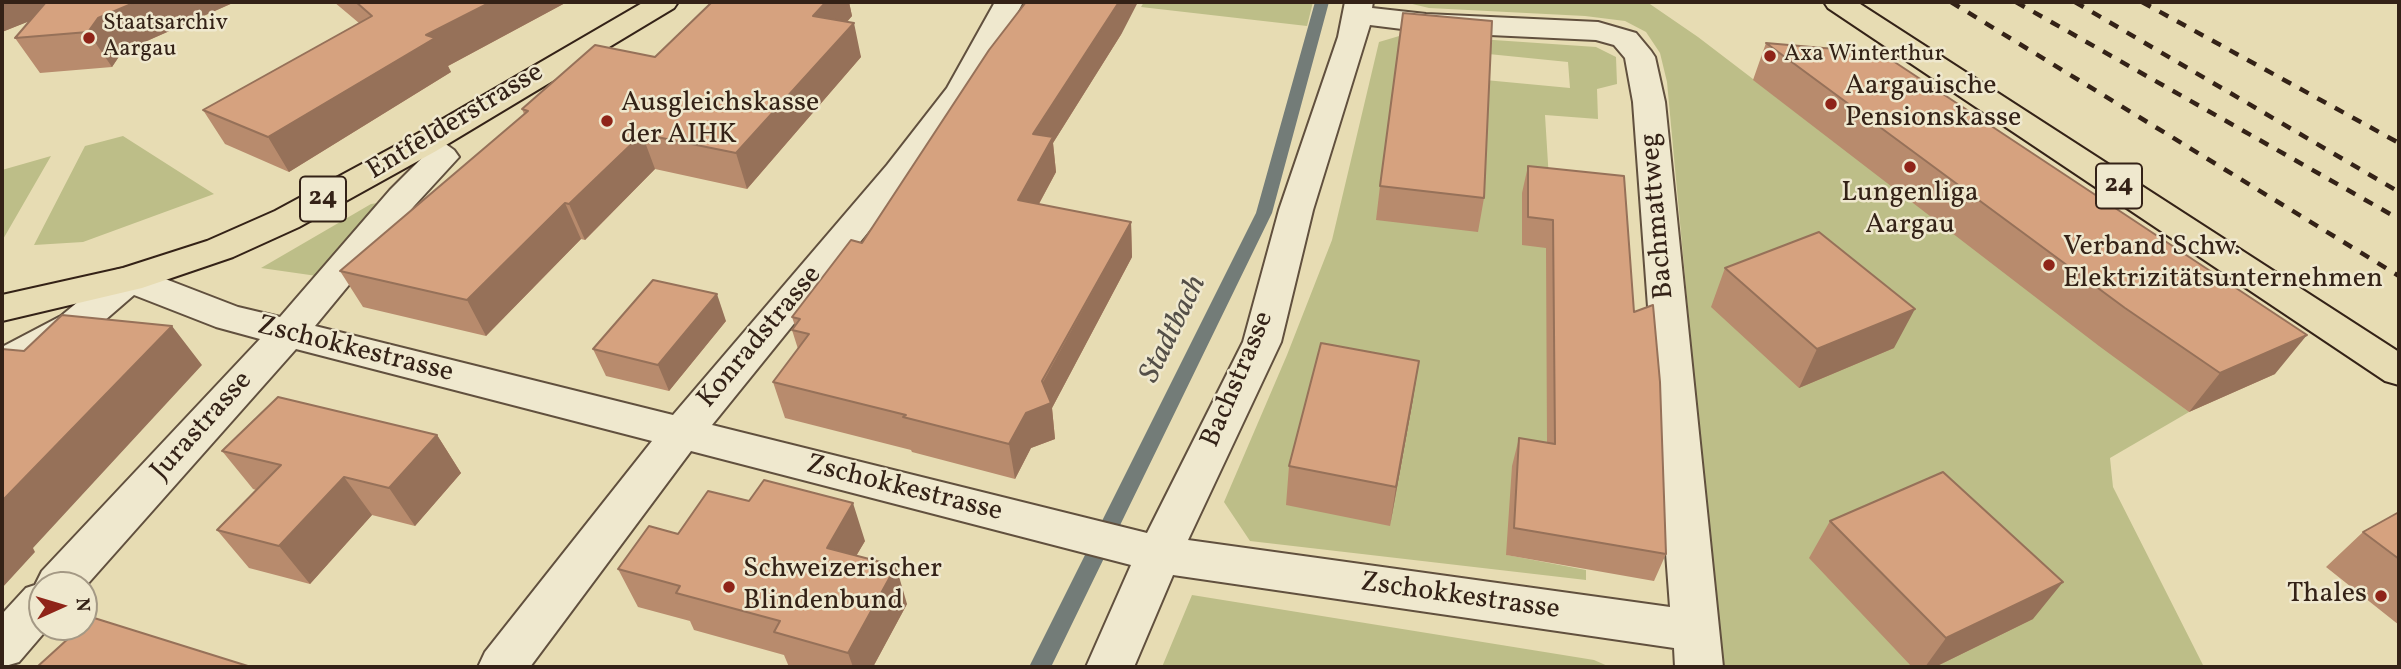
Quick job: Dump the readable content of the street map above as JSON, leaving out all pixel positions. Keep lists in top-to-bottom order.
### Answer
{
  "streets": {
    "main road": ["Entfelderstrasse", "24"],
    "street": [
      "Bachmattweg",
      "Konradstrasse",
      "Zschokkestrasse",
      "Bachstrasse",
      "Jurastrasse"
    ]
  },
  "crossings": [
    ["Entfelderstrasse", "Zschokkestrasse"],
    ["Entfelderstrasse", "Jurastrasse"],
    ["Bachmattweg", "Zschokkestrasse"],
    ["Bachmattweg", "Bachstrasse"],
    ["Konradstrasse", "Zschokkestrasse"],
    ["Zschokkestrasse", "Bachstrasse"],
    ["Zschokkestrasse", "Jurastrasse"]
  ],
  "water": ["Stadtbach"],
  "places": [
    "Staatsarchiv Aargau",
    "Axa Winterthur",
    "Aargauische Pensionskasse",
    "Ausgleichskasse der AIHK",
    "Lungenliga Aargau",
    "Verband Schw. Elektrizitätsunternehmen",
    "Schweizerischer Blindenbund",
    "Thales"
  ],
  "north": "right"
}
